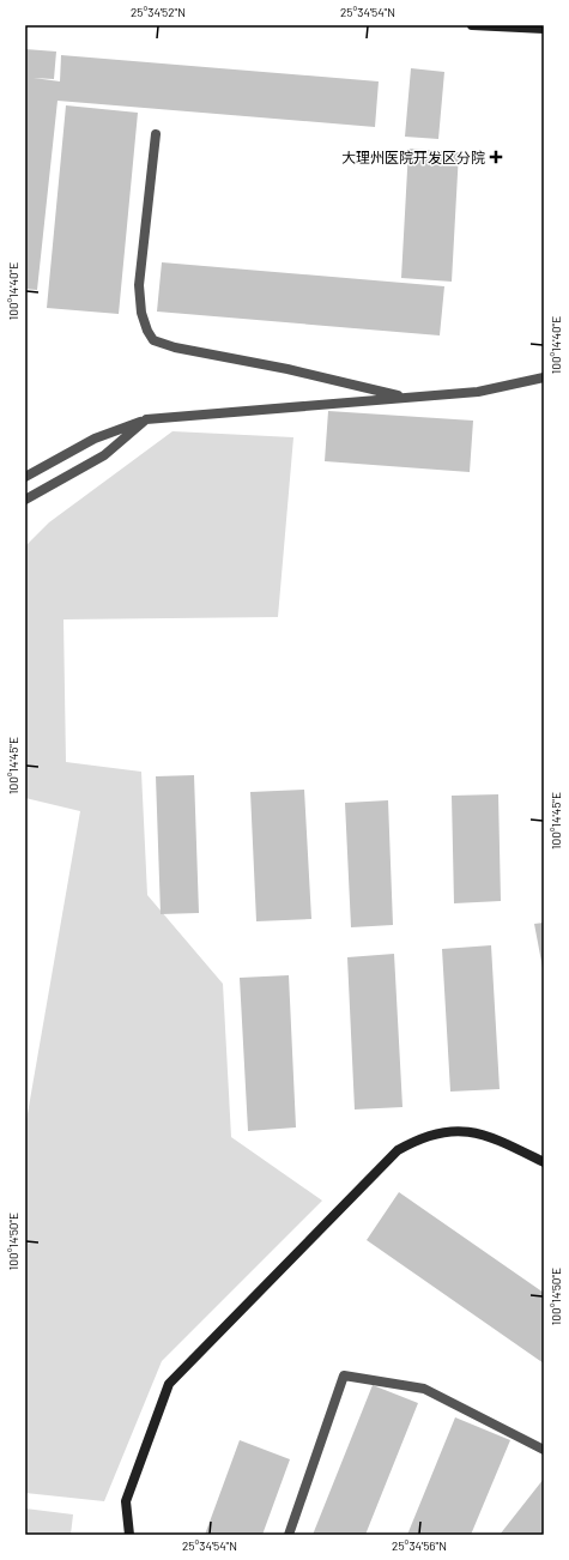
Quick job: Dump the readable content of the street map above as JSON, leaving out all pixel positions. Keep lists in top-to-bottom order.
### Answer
{
  "places": {
    "health": ["大理州医院开发区分院"]
  },
  "coordinates": [
    "25°34'52\"N",
    "25°34'54\"N",
    "100°14'40\"E",
    "100°14'45\"E",
    "100°14'50\"E",
    "25°34'56\"N"
  ]
}
